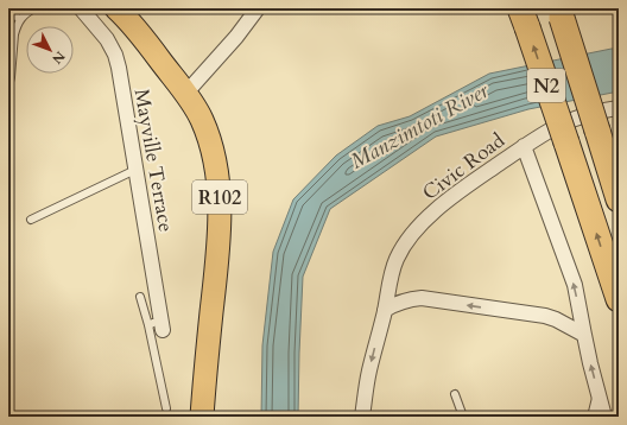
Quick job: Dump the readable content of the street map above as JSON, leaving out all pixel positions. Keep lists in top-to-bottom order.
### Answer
{
  "streets": {
    "highway": ["N2"],
    "main road": ["R102"],
    "street": ["Mayville Terrace", "Civic Road"]
  },
  "water": ["Manzimtoti River"],
  "north": "bottom right"
}
